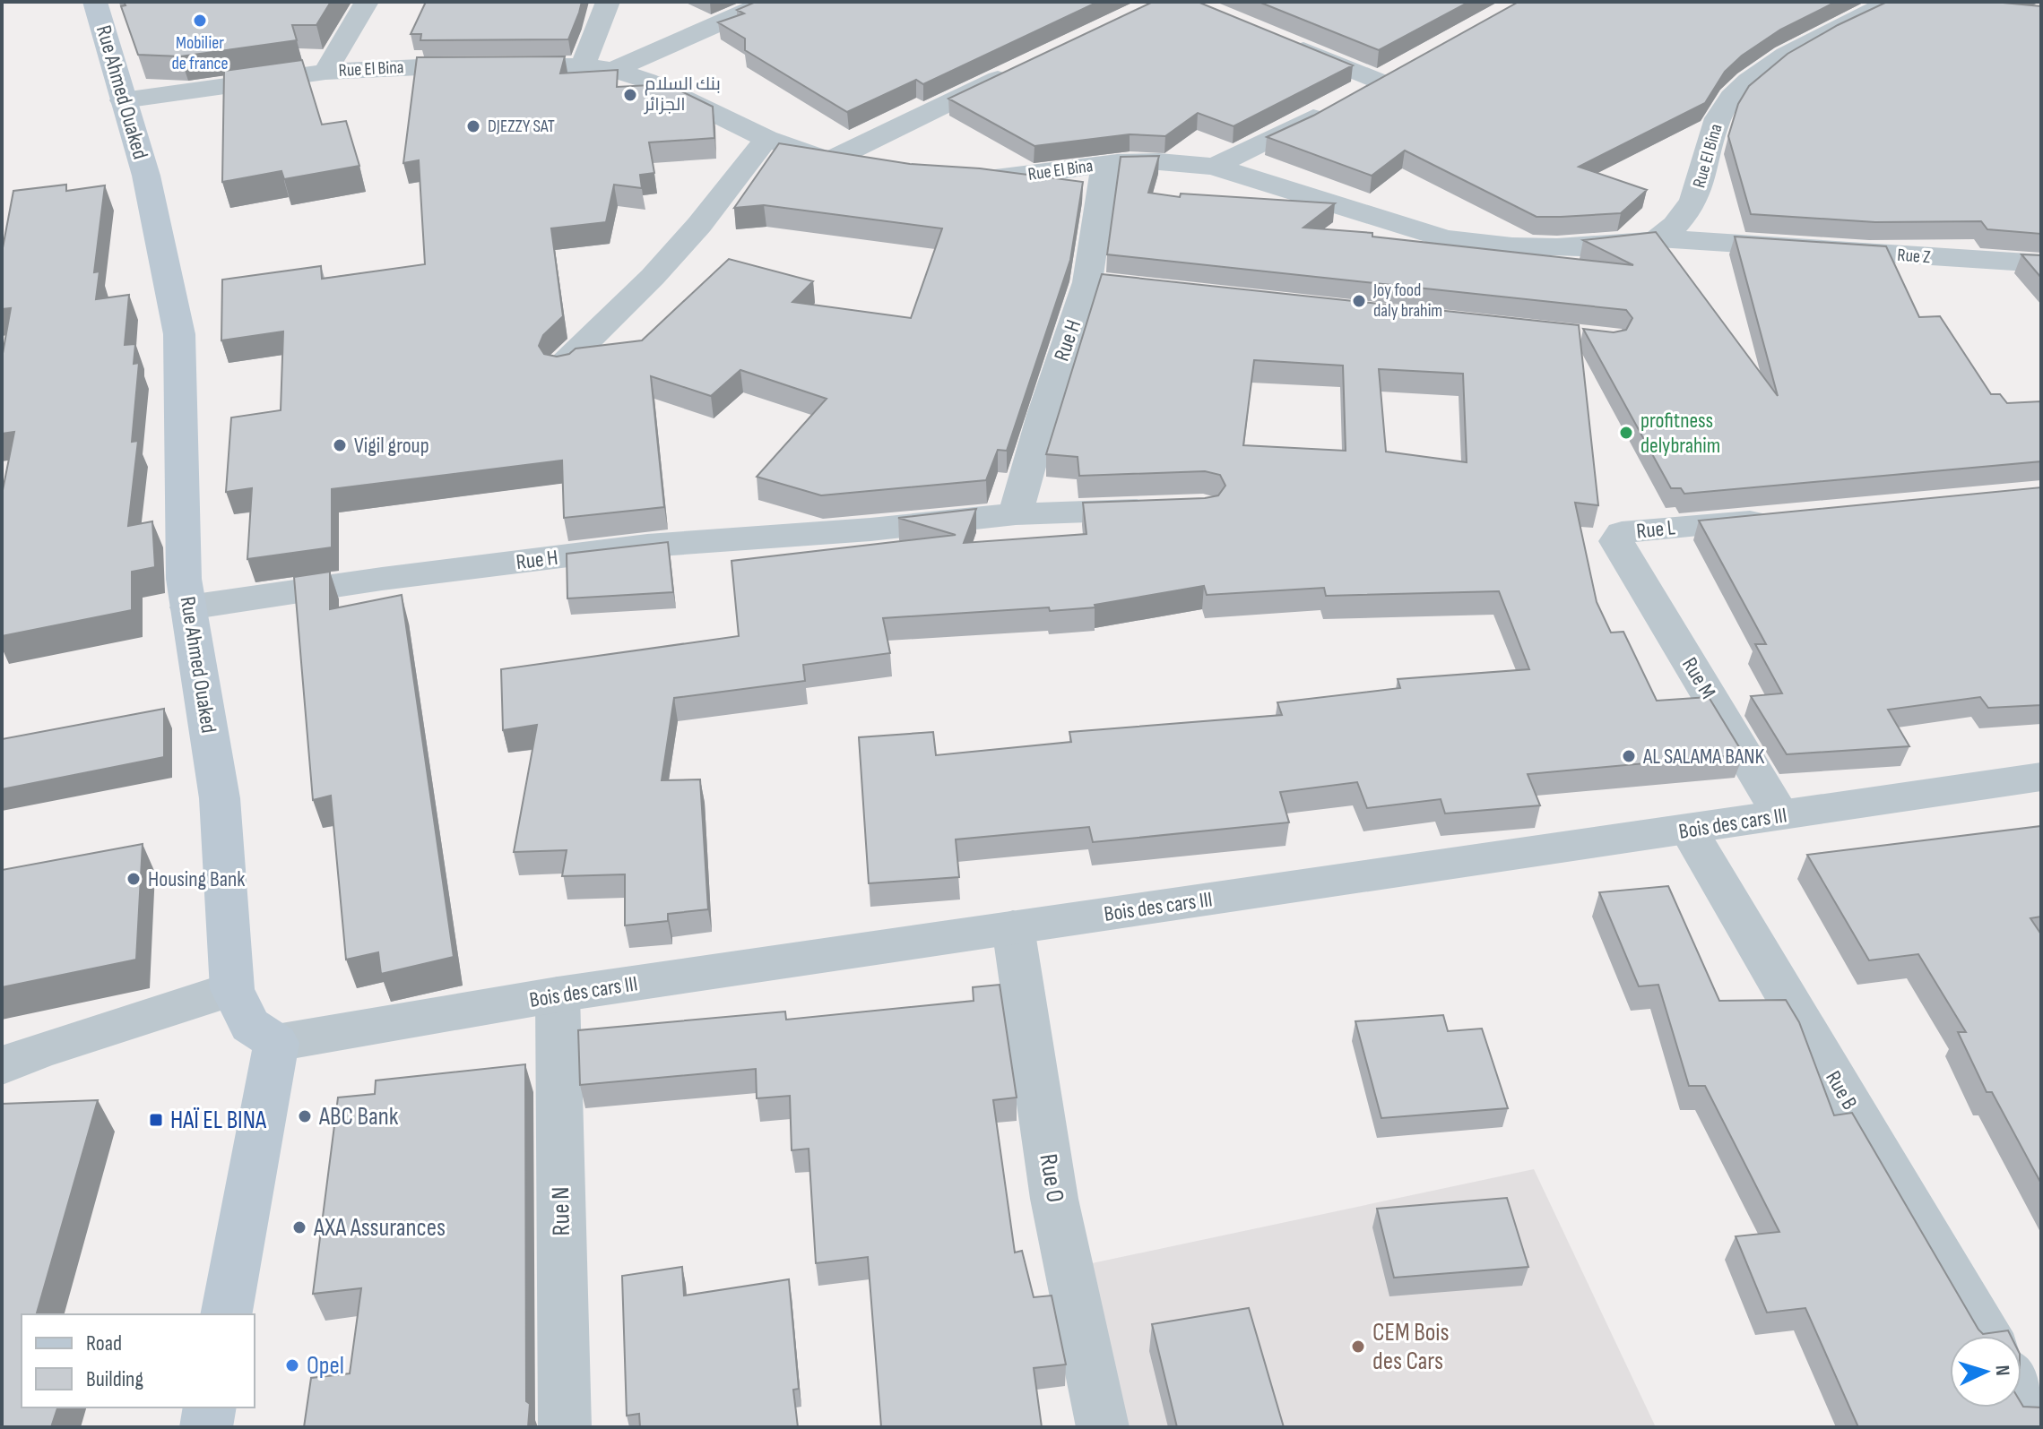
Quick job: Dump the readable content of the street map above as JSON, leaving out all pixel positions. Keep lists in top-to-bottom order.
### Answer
{
  "streets": {
    "main road": ["Rue Ahmed Ouaked"],
    "street": [
      "Rue El Bina",
      "Rue Z",
      "Rue H",
      "Rue L",
      "Rue M",
      "Bois des cars III",
      "Rue B",
      "Rue O",
      "Rue N"
    ]
  },
  "crossings": [
    ["Rue El Bina", "Rue Ahmed Ouaked"],
    ["Rue El Bina", "Rue Z"],
    ["Rue El Bina", "Rue H"],
    ["Rue Ahmed Ouaked", "Rue H"],
    ["Rue Ahmed Ouaked", "Bois des cars III"],
    ["Rue L", "Rue M"],
    ["Rue M", "Bois des cars III"],
    ["Bois des cars III", "Rue B"],
    ["Bois des cars III", "Rue O"],
    ["Bois des cars III", "Rue N"]
  ],
  "places": {
    "other": [
      "Mobilier de france",
      "بنك السلام الجزائر",
      "DJEZZY SAT",
      "Joy food daly brahim",
      "profitness delybrahim",
      "Vigil group",
      "AL SALAMA BANK",
      "Housing Bank",
      "ABC Bank",
      "AXA Assurances",
      "CEM Bois des Cars",
      "Opel"
    ],
    "transit": ["HAÏ EL BINA"]
  },
  "legend": ["Road", "Building"],
  "north": "right"
}
